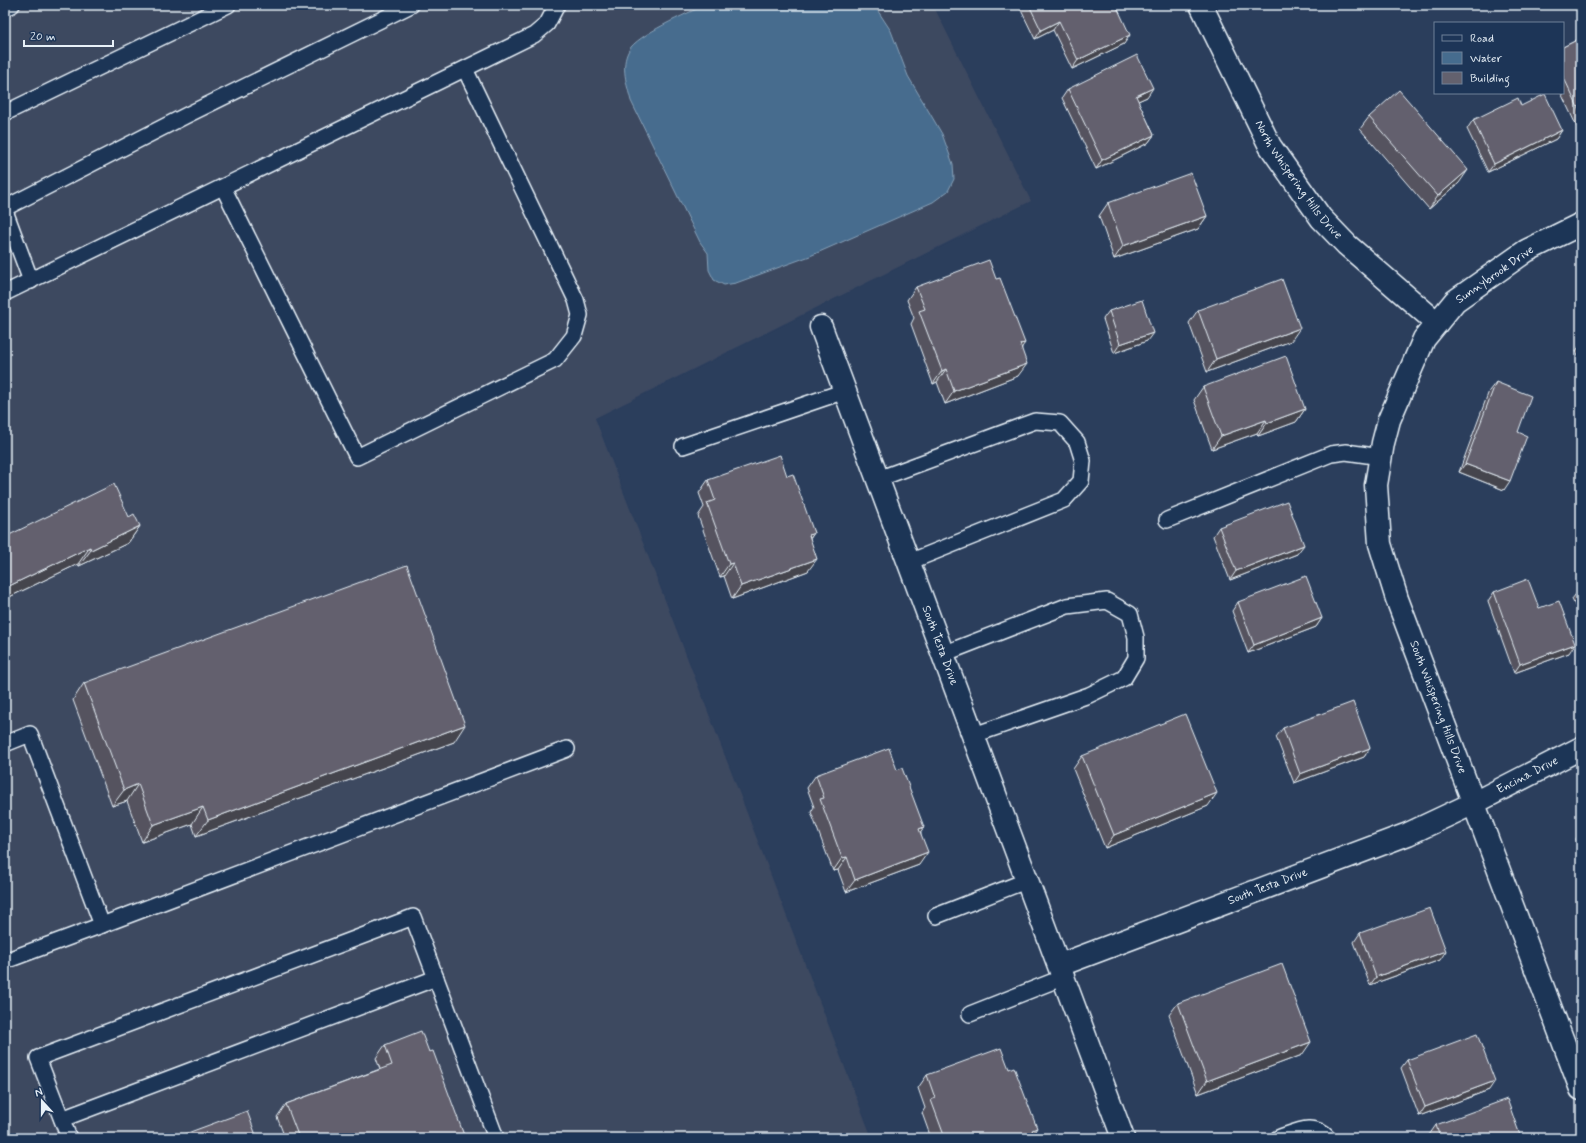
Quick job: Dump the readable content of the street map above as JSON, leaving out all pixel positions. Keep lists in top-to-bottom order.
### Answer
{
  "streets": {
    "street": [
      "North Whispering Hills Drive",
      "Sunnybrook Drive",
      "South Testa Drive",
      "South Whispering Hills Drive",
      "Encina Drive"
    ]
  },
  "crossings": [
    ["North Whispering Hills Drive", "Sunnybrook Drive"],
    ["North Whispering Hills Drive", "South Whispering Hills Drive"],
    ["Sunnybrook Drive", "South Whispering Hills Drive"],
    ["South Testa Drive", "South Whispering Hills Drive"],
    ["South Testa Drive", "Encina Drive"],
    ["South Whispering Hills Drive", "Encina Drive"]
  ],
  "legend": ["Road", "Water", "Building"],
  "scale_bar": "20 m",
  "north": "top"
}
